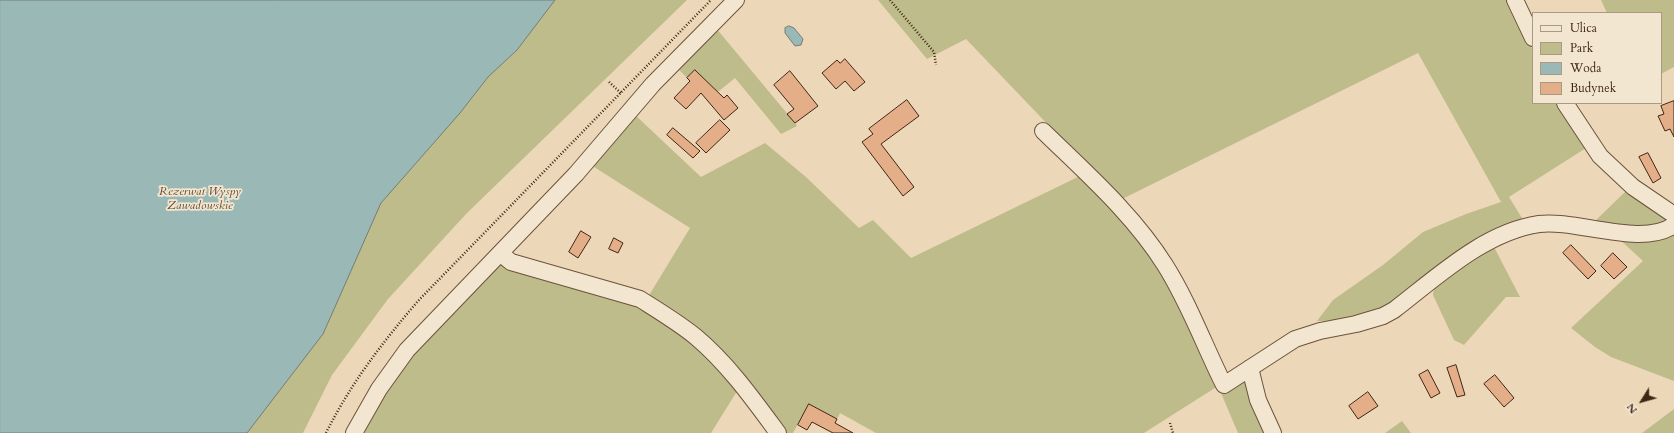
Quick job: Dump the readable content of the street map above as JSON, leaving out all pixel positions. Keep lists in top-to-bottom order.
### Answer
{
  "parks": ["Rezerwat Wyspy Zawadowskie"],
  "legend": [
    "Ulica",
    "Park",
    "Woda",
    "Budynek"
  ],
  "north": "bottom left"
}
